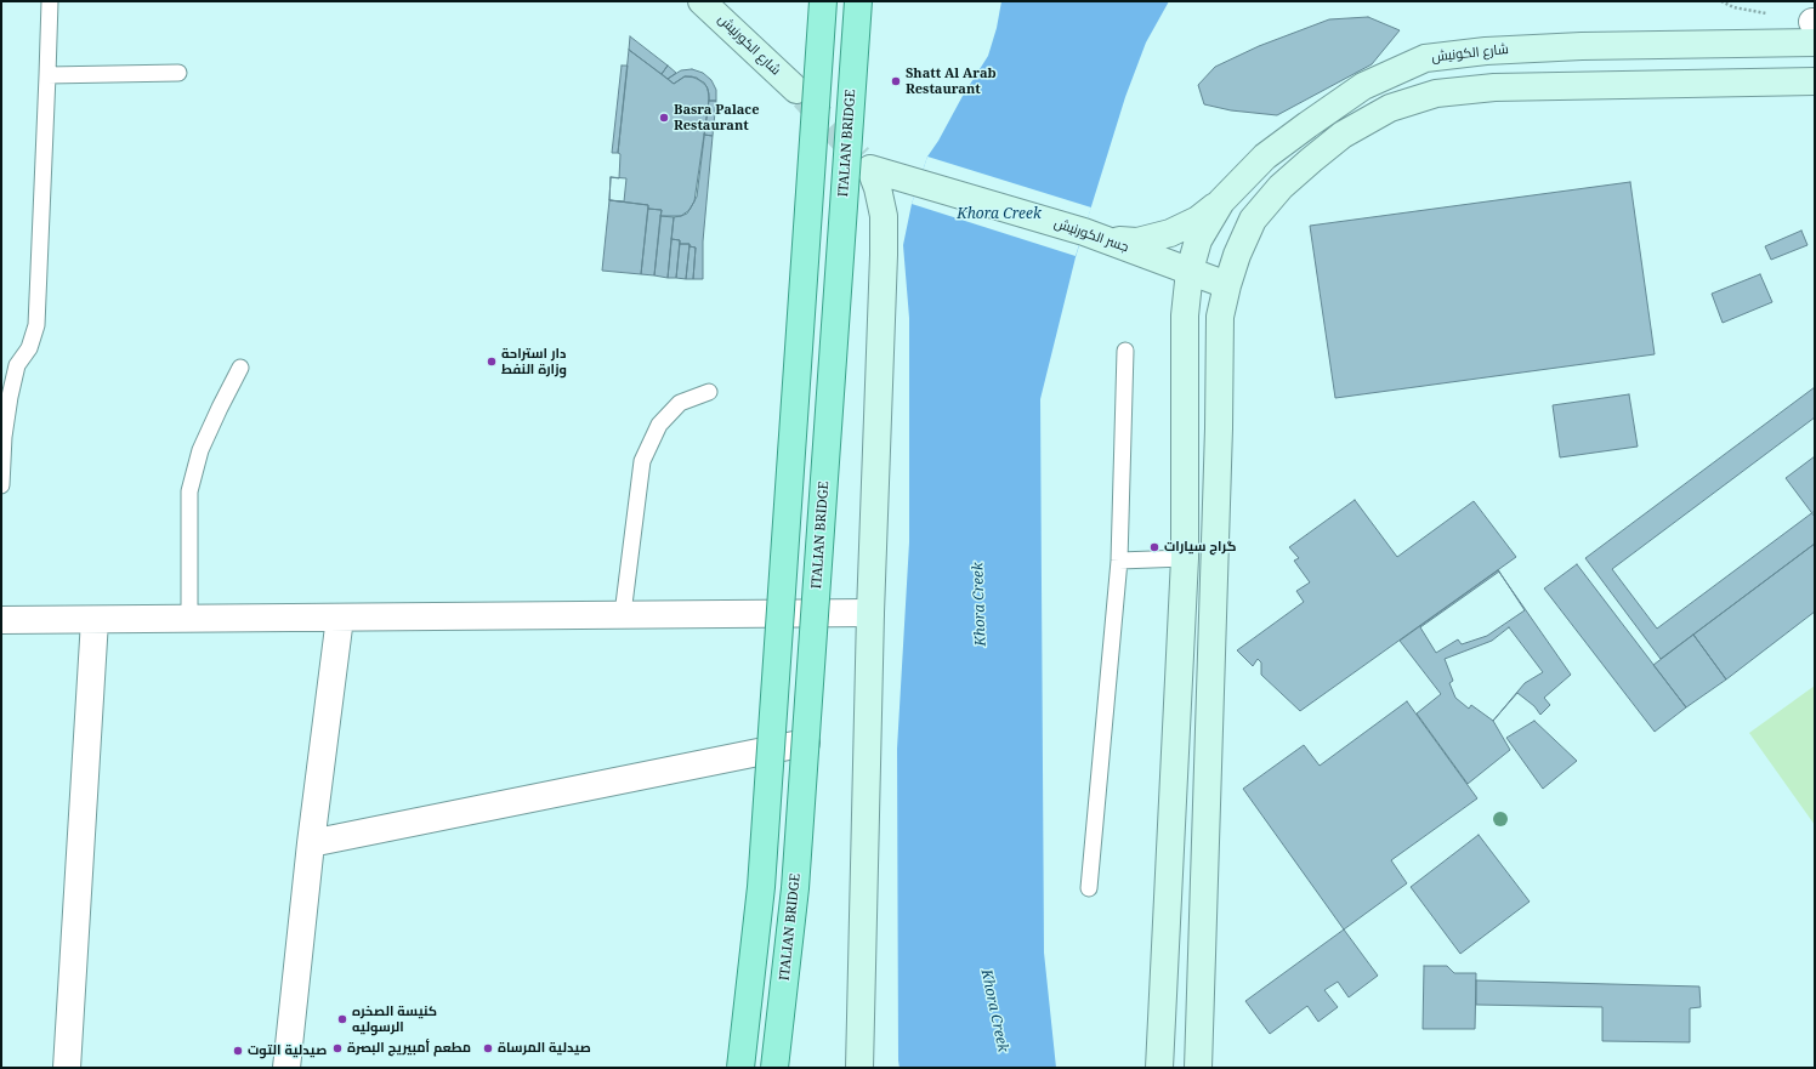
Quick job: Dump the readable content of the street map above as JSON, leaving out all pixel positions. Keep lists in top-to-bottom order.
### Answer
{
  "streets": {
    "main road": ["ITALIAN BRIDGE"],
    "street": ["شارع الكورنيش", "شارع الكونيش", "جسر الكورنيش"]
  },
  "crossings": [
    ["شارع الكونيش", "جسر الكورنيش"]
  ],
  "water": ["Khora Creek"],
  "places": [
    "Shatt Al Arab Restaurant",
    "Basra Palace Restaurant",
    "دار استراحة وزارة النفط",
    "گراج سيارات",
    "كنيسة الصخره الرسوليه",
    "مطعم أمبيريج البصرة",
    "صيدلية المرساة",
    "صيدلية التوت"
  ]
}
